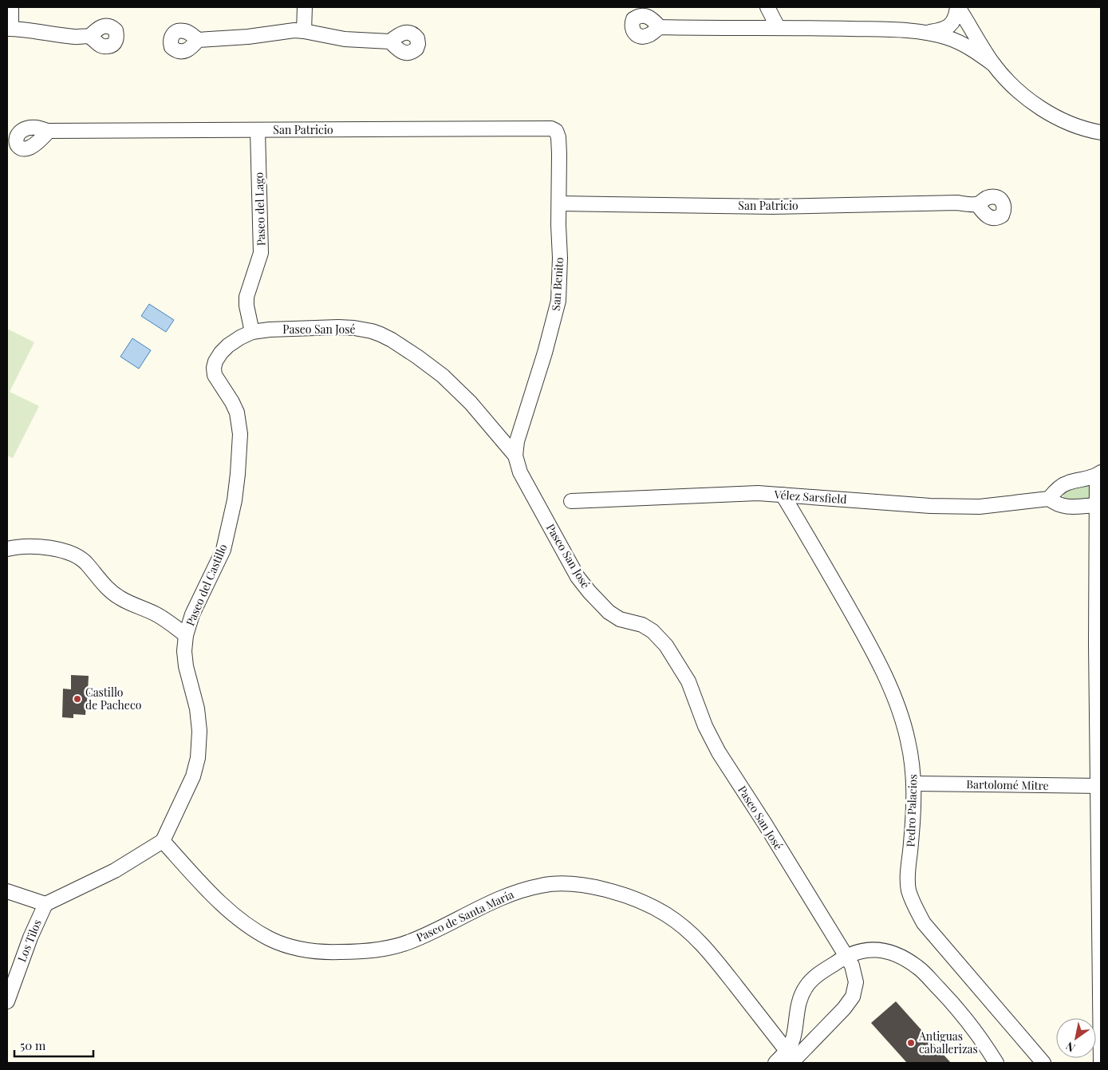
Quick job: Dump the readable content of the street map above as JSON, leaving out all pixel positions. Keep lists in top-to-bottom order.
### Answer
{
  "streets": {
    "street": [
      "San Patricio",
      "Paseo del Lago",
      "San Benito",
      "Paseo San José",
      "Vélez Sarsfield",
      "Paseo del Castillo",
      "Bartolomé Mitre",
      "Pedro Palacios",
      "Paseo de Santa María",
      "Los Tilos"
    ]
  },
  "crossings": [
    ["San Patricio", "Paseo del Lago"],
    ["San Patricio", "San Benito"],
    ["Paseo del Lago", "Paseo San José"],
    ["Paseo del Lago", "Paseo del Castillo"],
    ["San Benito", "Paseo San José"],
    ["Paseo San José", "Paseo del Castillo"],
    ["Paseo San José", "Paseo de Santa María"],
    ["Vélez Sarsfield", "Pedro Palacios"],
    ["Paseo del Castillo", "Paseo de Santa María"],
    ["Bartolomé Mitre", "Pedro Palacios"]
  ],
  "places": ["Castillo de Pacheco", "Antiguas caballerizas"],
  "scale_bar": "50 m",
  "north": "bottom left"
}
